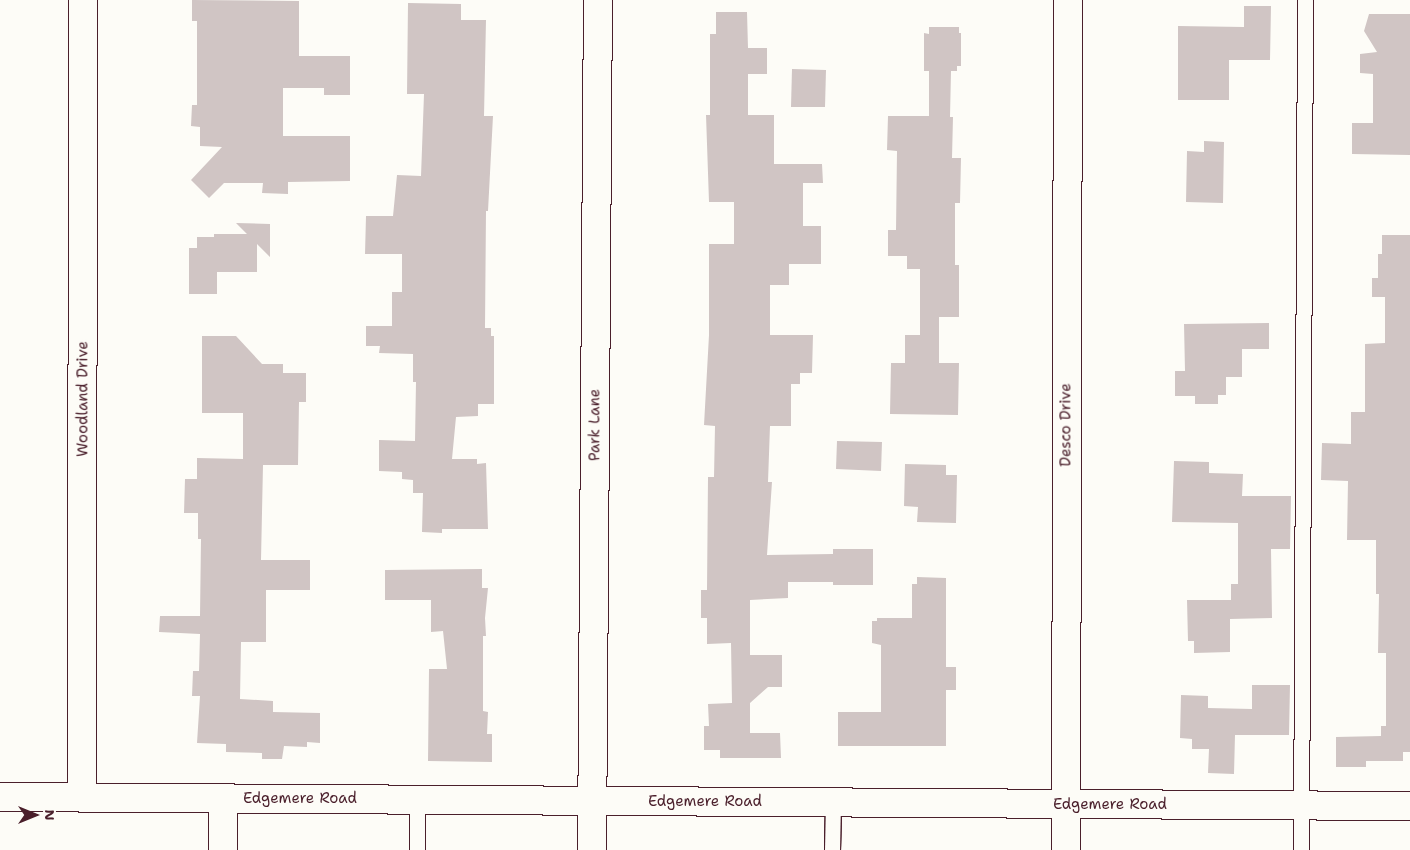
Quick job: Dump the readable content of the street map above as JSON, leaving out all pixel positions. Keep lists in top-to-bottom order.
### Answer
{
  "streets": {
    "street": [
      "Woodland Drive",
      "Park Lane",
      "Desco Drive",
      "Edgemere Road"
    ]
  },
  "crossings": [
    ["Woodland Drive", "Edgemere Road"],
    ["Park Lane", "Edgemere Road"],
    ["Desco Drive", "Edgemere Road"]
  ],
  "north": "right"
}
